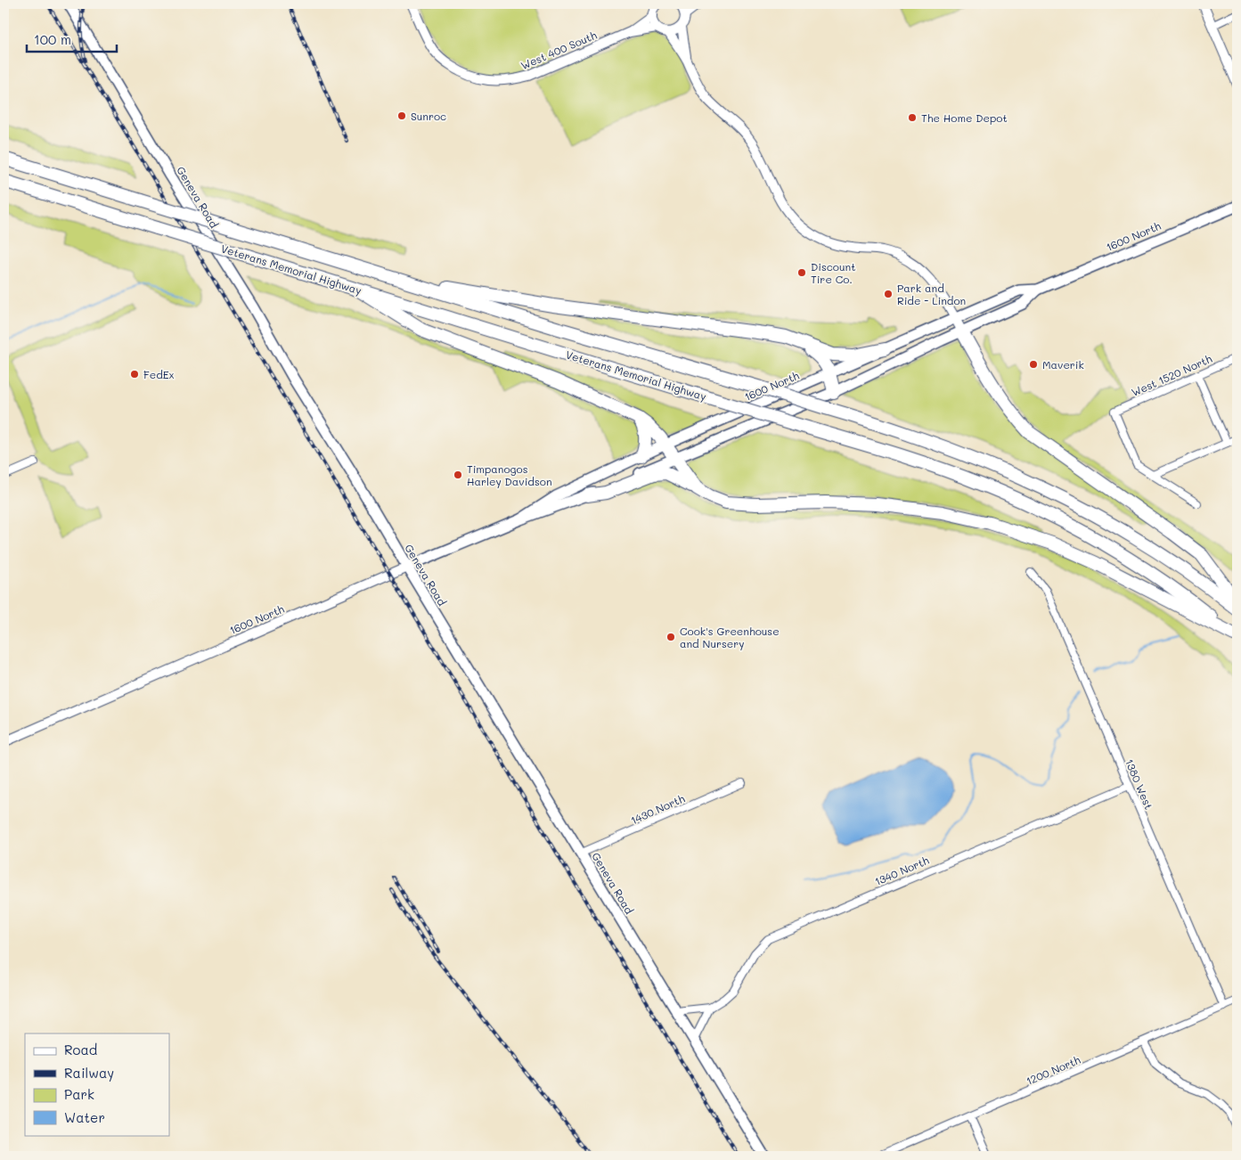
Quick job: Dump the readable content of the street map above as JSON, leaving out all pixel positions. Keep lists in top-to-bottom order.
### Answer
{
  "streets": {
    "highway": ["Veterans Memorial Highway"],
    "main road": ["Geneva Road", "1600 North"],
    "street": [
      "West 400 South",
      "West 1520 North",
      "1380 West",
      "1430 North",
      "1340 North",
      "1200 North"
    ]
  },
  "crossings": [
    ["Geneva Road", "1600 North"],
    ["Geneva Road", "1430 North"],
    ["1380 West", "1340 North"],
    ["1380 West", "1200 North"]
  ],
  "places": [
    "Sunroc",
    "The Home Depot",
    "Discount Tire Co.",
    "Park and Ride - Lindon",
    "Maverik",
    "FedEx",
    "Timpanogos Harley Davidson",
    "Cook's Greenhouse and Nursery"
  ],
  "legend": [
    "Road",
    "Railway",
    "Park",
    "Water"
  ],
  "scale_bar": "100 m"
}
